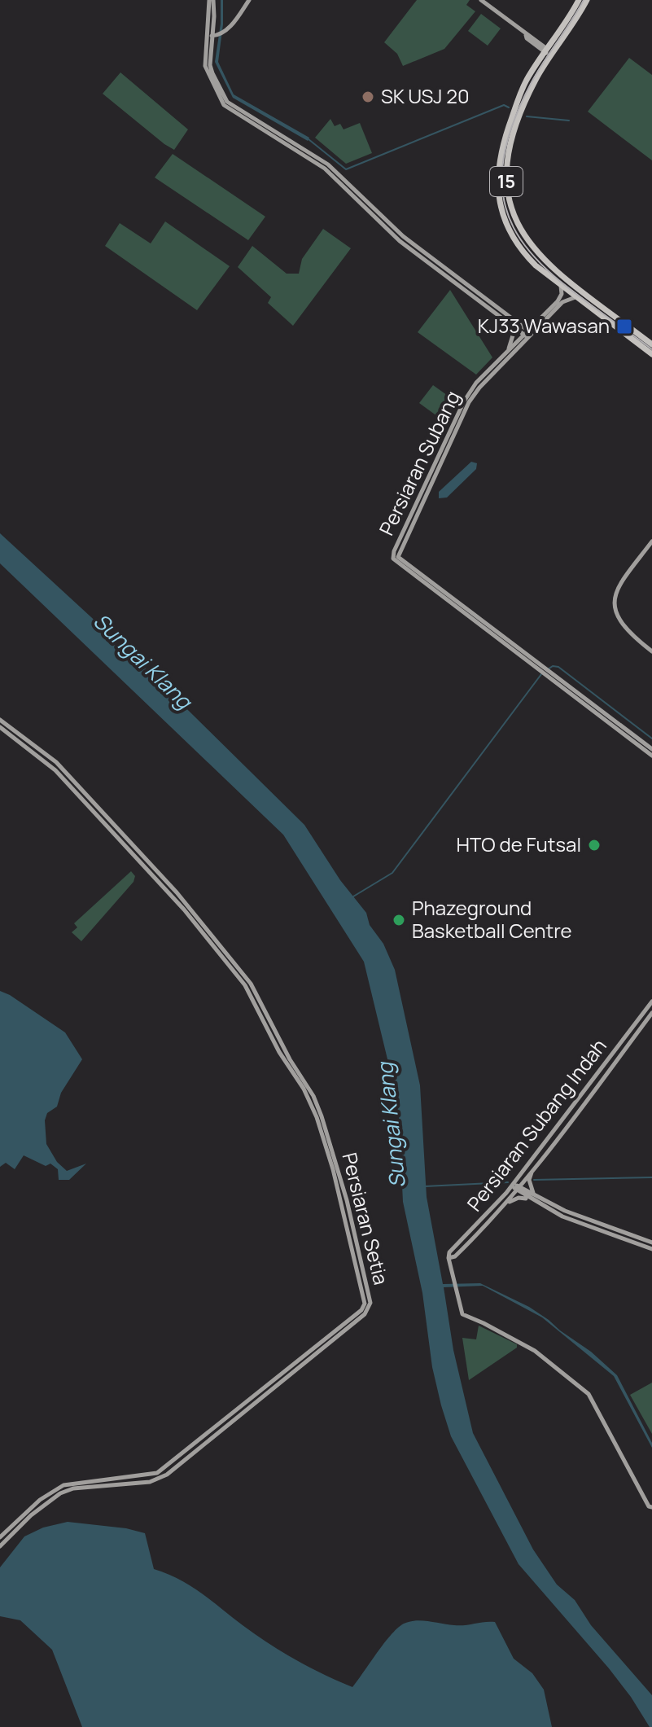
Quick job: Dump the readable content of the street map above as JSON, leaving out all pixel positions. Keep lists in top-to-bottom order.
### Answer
{
  "streets": {
    "main road": ["15"],
    "street": ["Persiaran Subang", "Persiaran Subang Indah", "Persiaran Setia"]
  },
  "crossings": [
    ["15", "Persiaran Subang"]
  ],
  "water": ["Sungai Klang"],
  "places": {
    "other": ["SK USJ 20", "HTO de Futsal", "Phazeground Basketball Centre"],
    "transit": ["KJ33 Wawasan"]
  }
}
